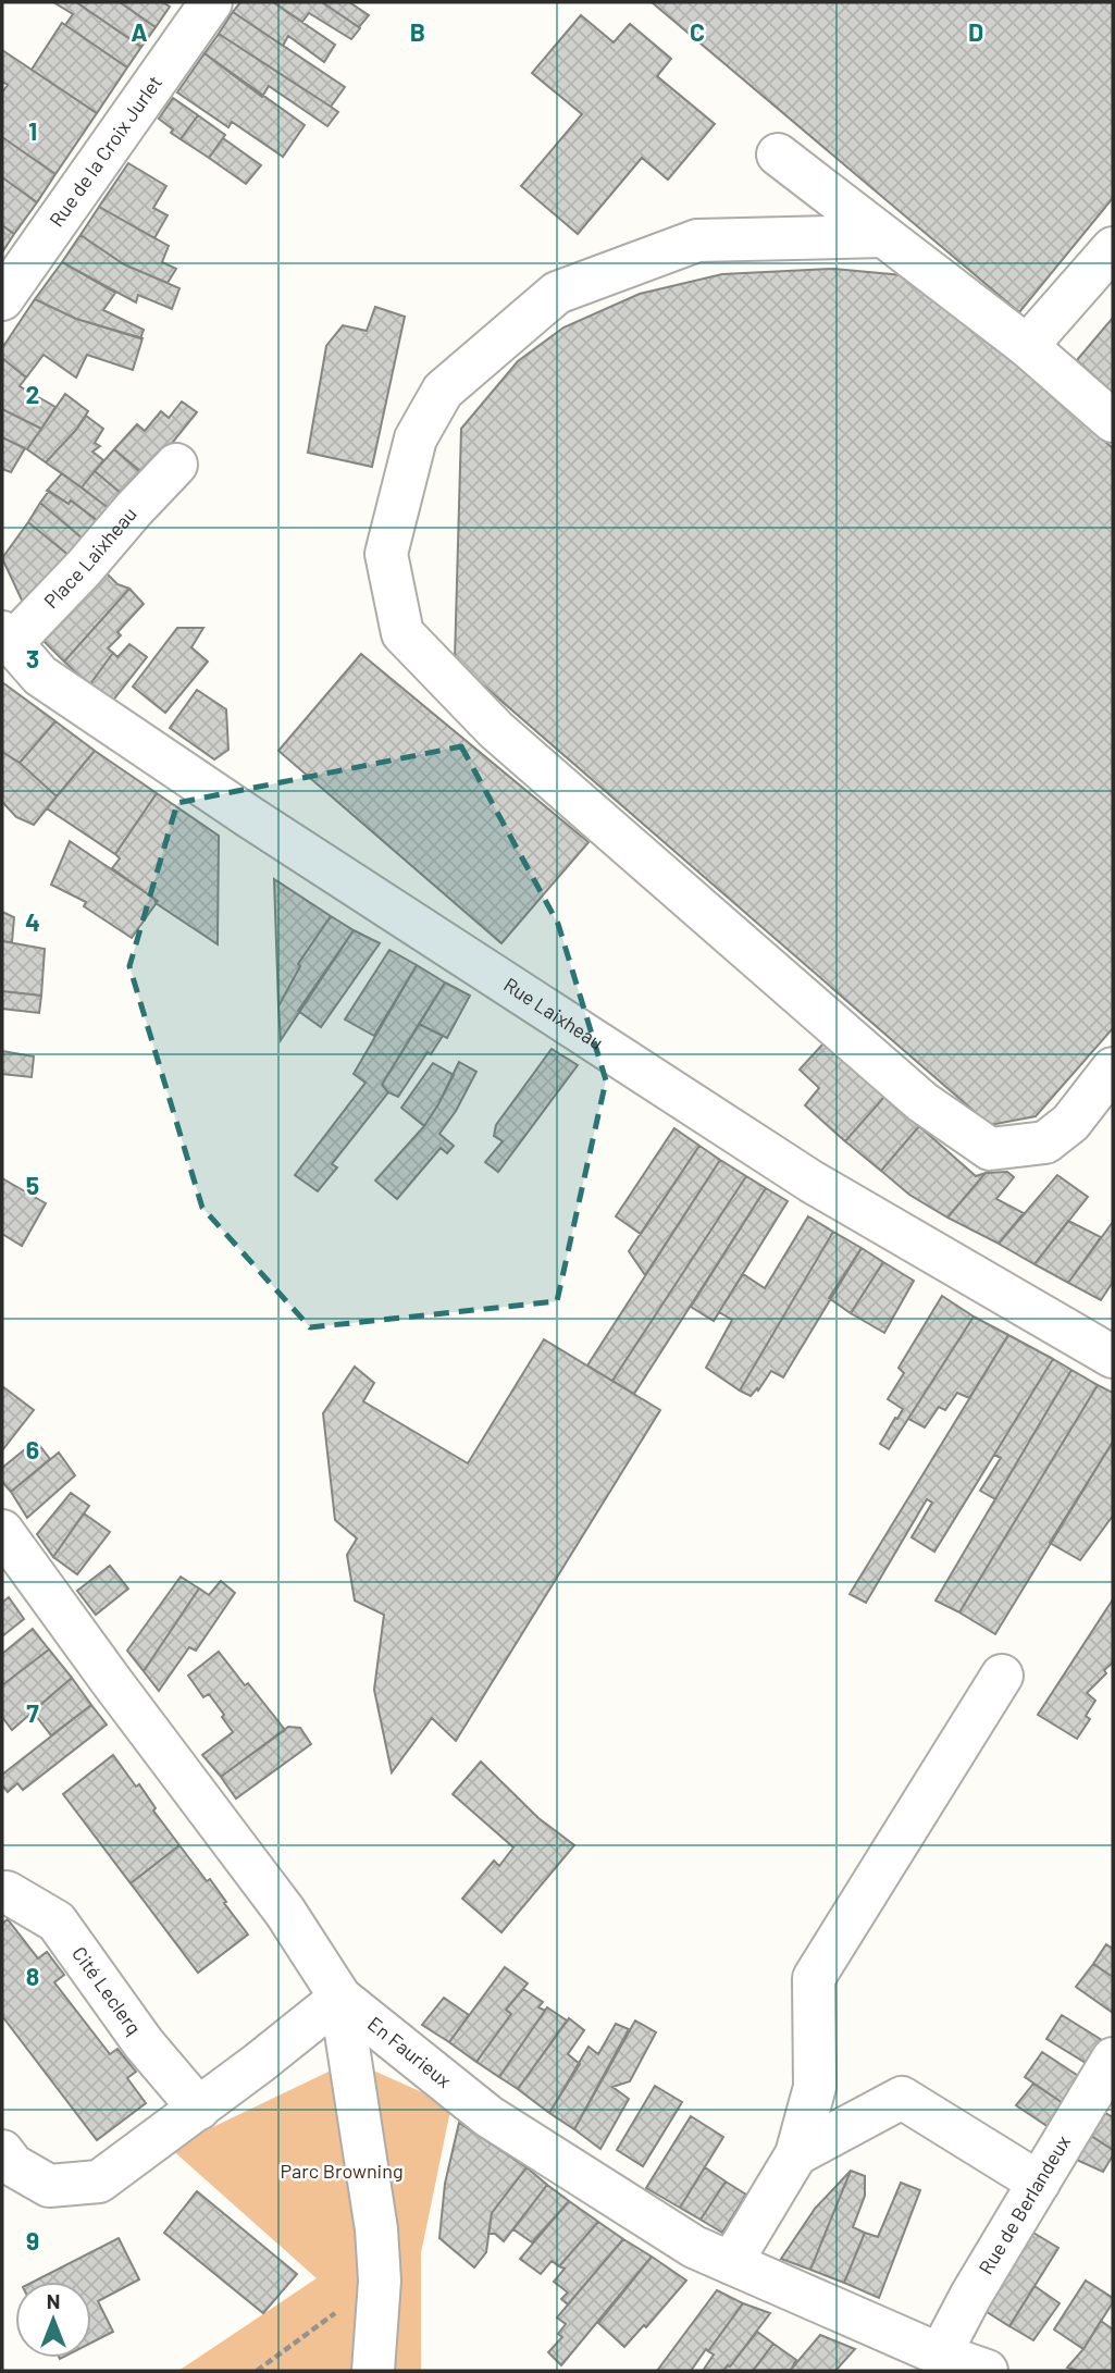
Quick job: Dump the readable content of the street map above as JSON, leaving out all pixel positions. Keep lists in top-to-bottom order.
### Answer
{
  "streets": {
    "street": [
      "Rue de la Croix Jurlet",
      "Place Laixheau",
      "Rue Laixheau",
      "Cité Leclerq",
      "En Faurieux",
      "Rue de Berlandeux"
    ]
  },
  "crossings": [
    ["Place Laixheau", "Rue Laixheau"],
    ["En Faurieux", "Rue de Berlandeux"]
  ],
  "parks": ["Parc Browning"],
  "north": "top",
  "grid": {
    "columns": [
      "A",
      "B",
      "C",
      "D"
    ],
    "rows": [
      "1",
      "2",
      "3",
      "4",
      "5",
      "6",
      "7",
      "8",
      "9"
    ]
  }
}
